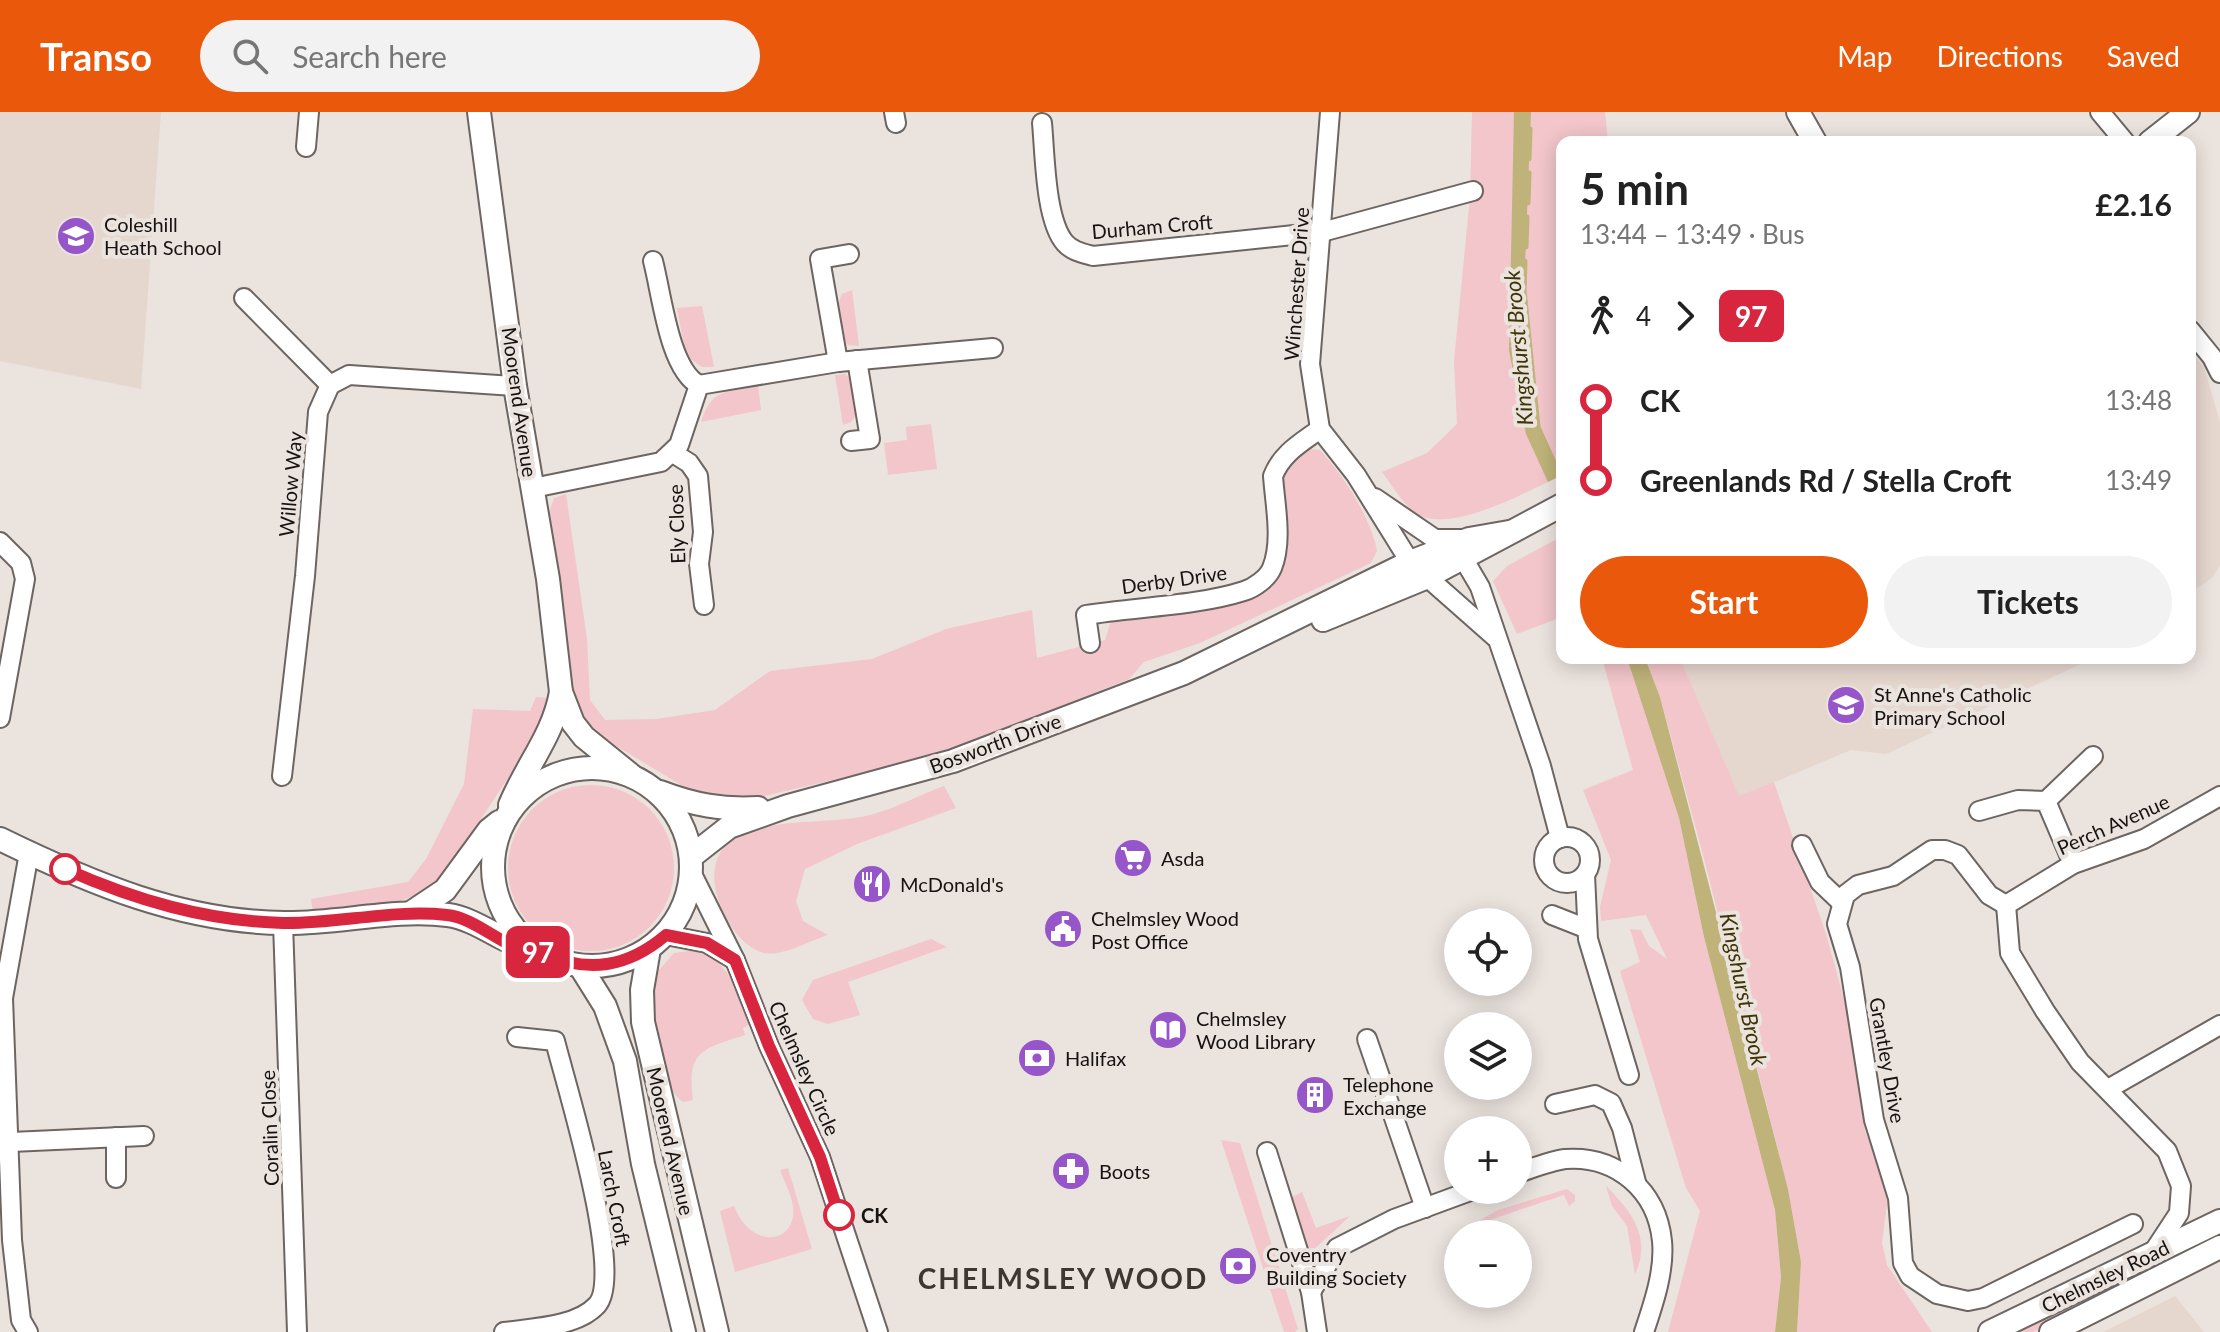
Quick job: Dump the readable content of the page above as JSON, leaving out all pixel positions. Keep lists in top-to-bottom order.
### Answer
{
  "streets": {
    "street": [
      "Durham Croft",
      "Winchester Drive",
      "Moorend Avenue",
      "Willow Way",
      "Ely Close",
      "Derby Drive",
      "Bosworth Drive",
      "Perch Avenue",
      "Grantley Drive",
      "Chelmsley Circle",
      "Coralin Close",
      "Larch Croft",
      "Chelmsley Road"
    ]
  },
  "crossings": [
    ["Durham Croft", "Winchester Drive"],
    ["Winchester Drive", "Derby Drive"],
    ["Winchester Drive", "Bosworth Drive"],
    ["Moorend Avenue", "Ely Close"],
    ["Moorend Avenue", "Bosworth Drive"],
    ["Moorend Avenue", "Chelmsley Circle"],
    ["Bosworth Drive", "Chelmsley Circle"]
  ],
  "districts": ["CHELMSLEY WOOD"],
  "water": ["Kingshurst Brook"],
  "places": {
    "school or university": ["Coleshill Heath School", "St Anne's Catholic Primary School"],
    "supermarket": ["Asda"],
    "restaurant": ["McDonald's"],
    "public building": ["Chelmsley Wood Post Office"],
    "library": ["Chelmsley Wood Library"],
    "bank": ["Halifax", "Coventry Building Society"],
    "building": ["Telephone Exchange"],
    "pharmacy": ["Boots"],
    "other": ["CK"]
  },
  "lines": ["bus line 97"],
  "page": {
    "header": "Transo",
    "search": "Search here",
    "nav": ["Map", "Directions", "Saved"],
    "on_map": "97",
    "heading": ["5 min", "13:44 – 13:49 · Bus", "£2.16"],
    "legs": ["4", "97"],
    "list": [
      {
        "name": "CK",
        "value": "13:48"
      },
      {
        "name": "Greenlands Rd / Stella Croft",
        "value": "13:49"
      }
    ],
    "buttons": ["Start", "Tickets"],
    "map_buttons": ["+", "−"]
  }
}
